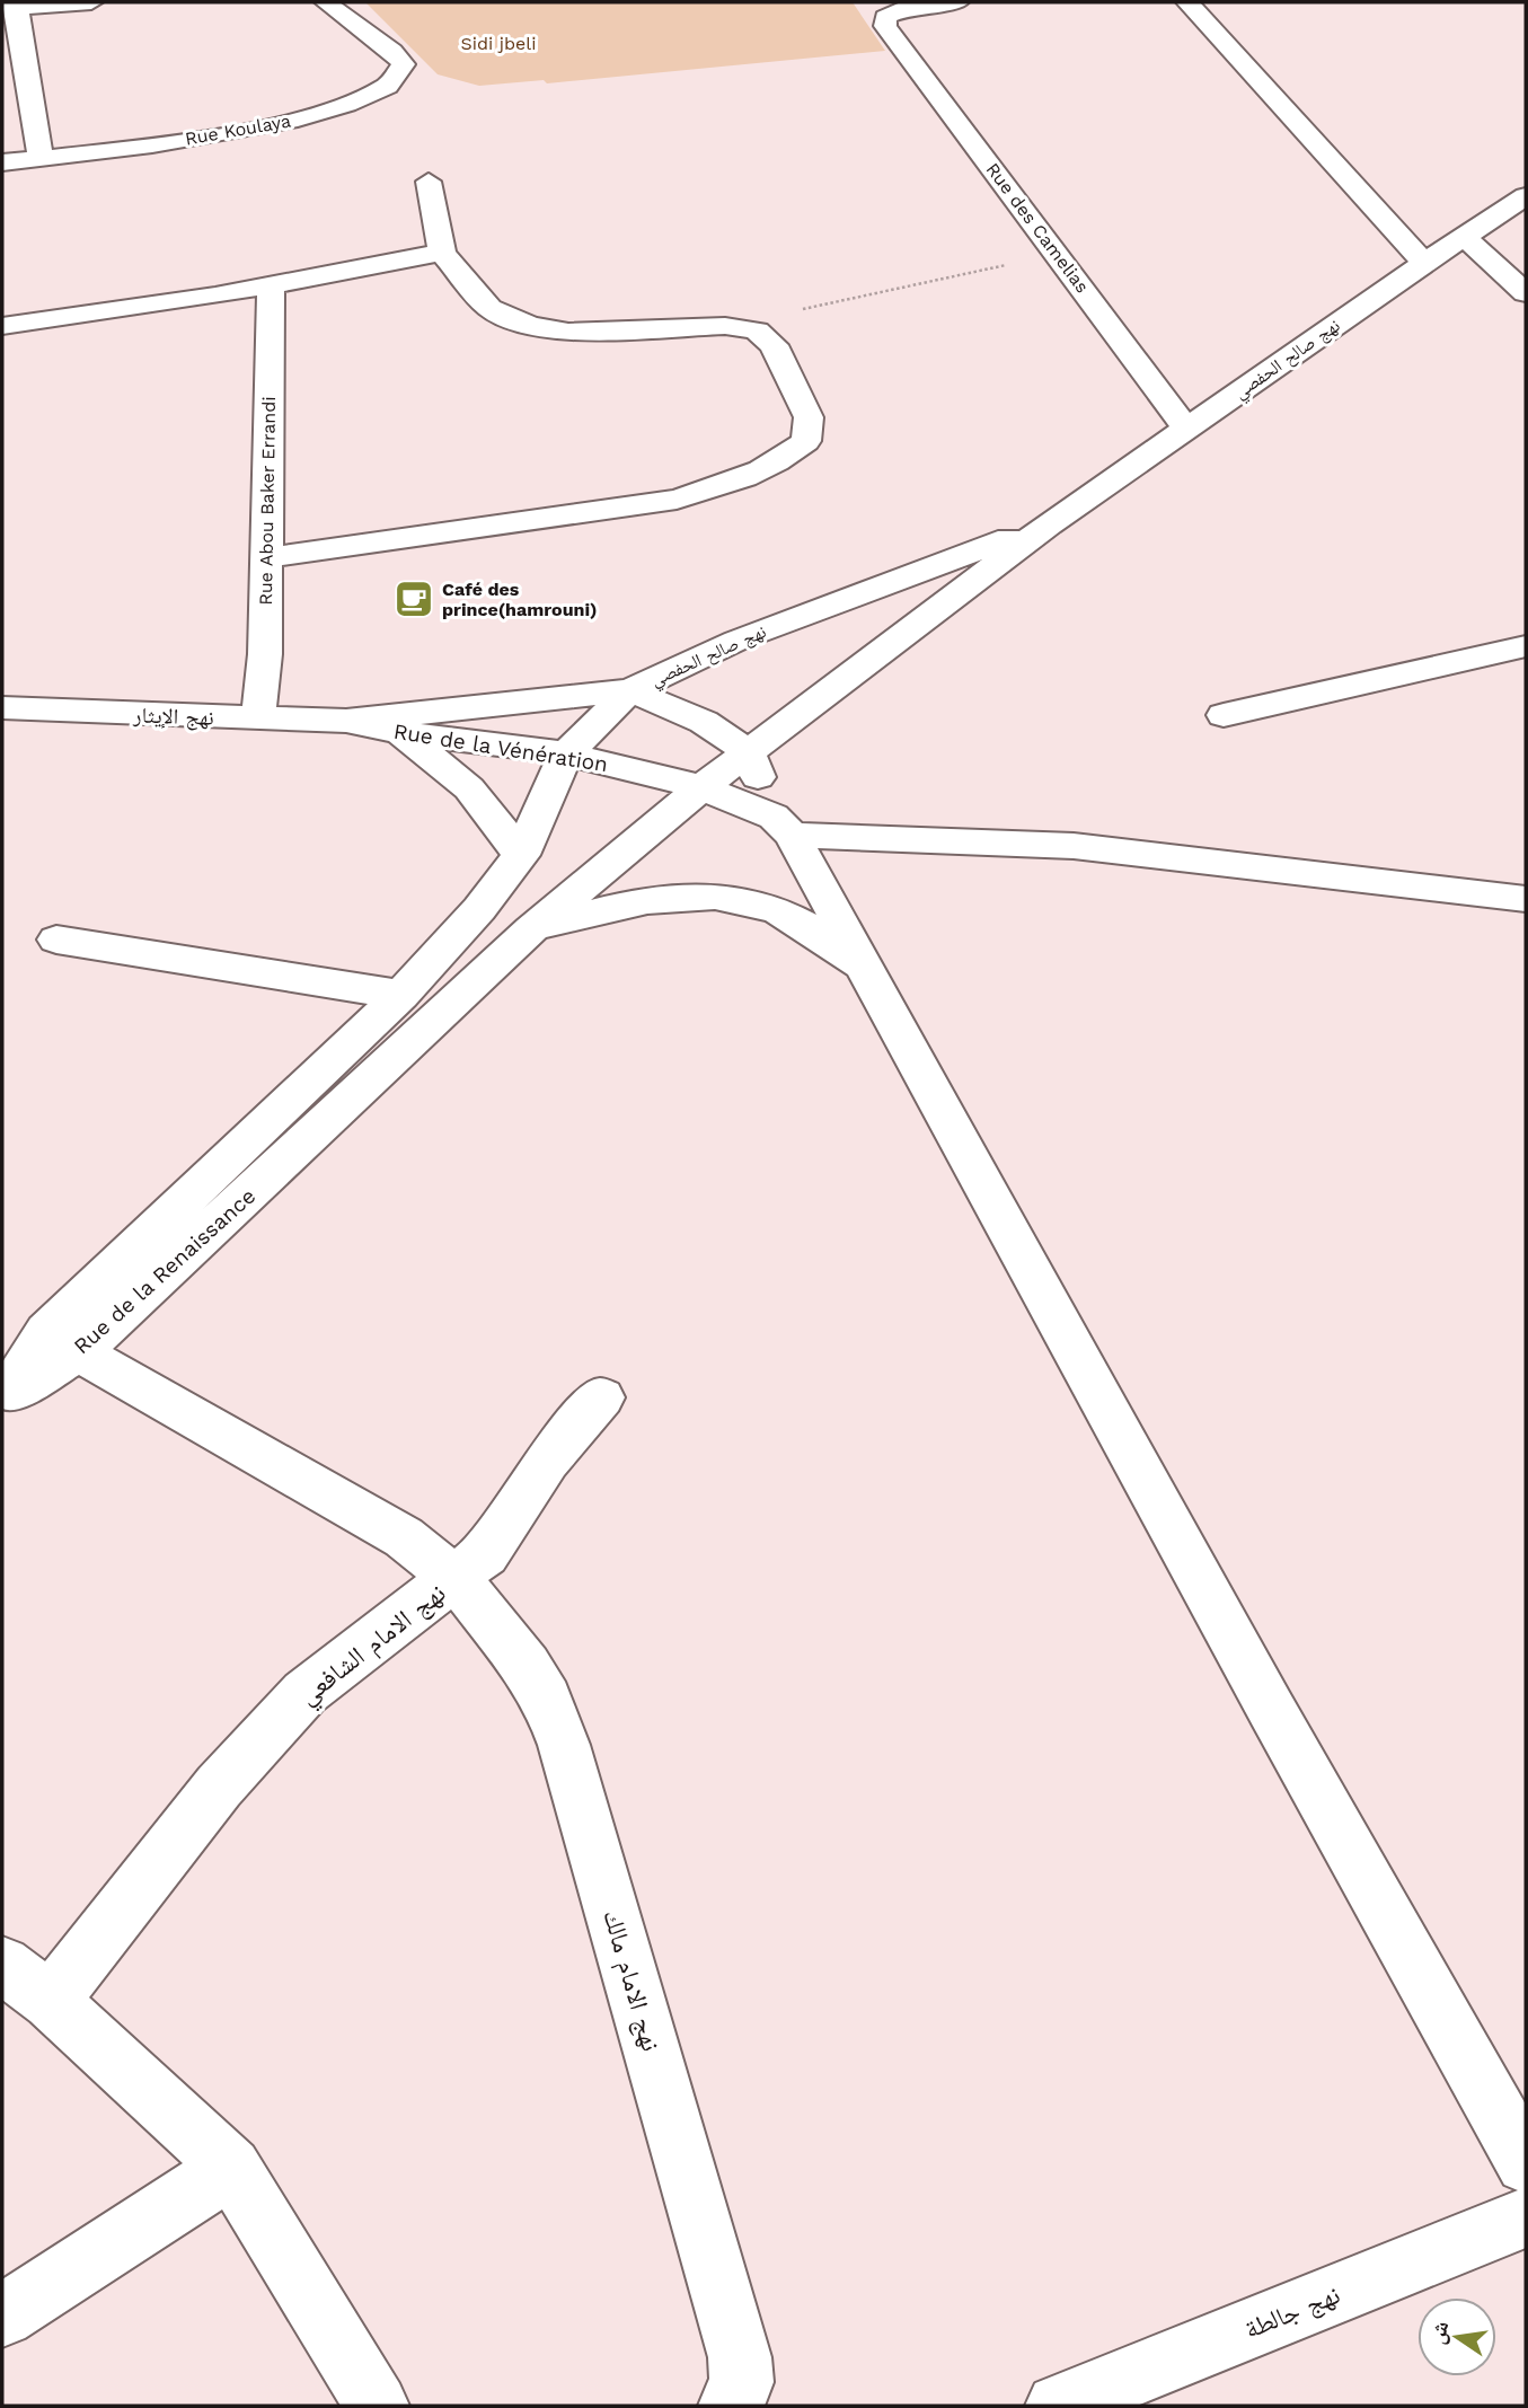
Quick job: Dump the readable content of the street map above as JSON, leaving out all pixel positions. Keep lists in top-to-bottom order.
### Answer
{
  "streets": {
    "street": [
      "Rue Koulaya",
      "Rue des Camelias",
      "نهج صالح الحفصي",
      "Rue Abou Baker Errandi",
      "نهج الإيثار",
      "Rue de la Vénération",
      "Rue de la Renaissance",
      "نهج الامام الشافعي",
      "نهج الامام مالك",
      "نهج جالطة"
    ]
  },
  "crossings": [
    ["Rue des Camelias", "نهج صالح الحفصي"],
    ["نهج صالح الحفصي", "Rue de la Vénération"],
    ["نهج صالح الحفصي", "Rue de la Renaissance"],
    ["Rue Abou Baker Errandi", "نهج الإيثار"],
    ["نهج الإيثار", "Rue de la Vénération"],
    ["Rue de la Vénération", "Rue de la Renaissance"],
    ["Rue de la Renaissance", "نهج الامام مالك"],
    ["نهج الامام الشافعي", "نهج الامام مالك"]
  ],
  "parks": ["Sidi jbeli"],
  "places": {
    "cafe": ["Café des prince(hamrouni)"]
  },
  "north": "left"
}
